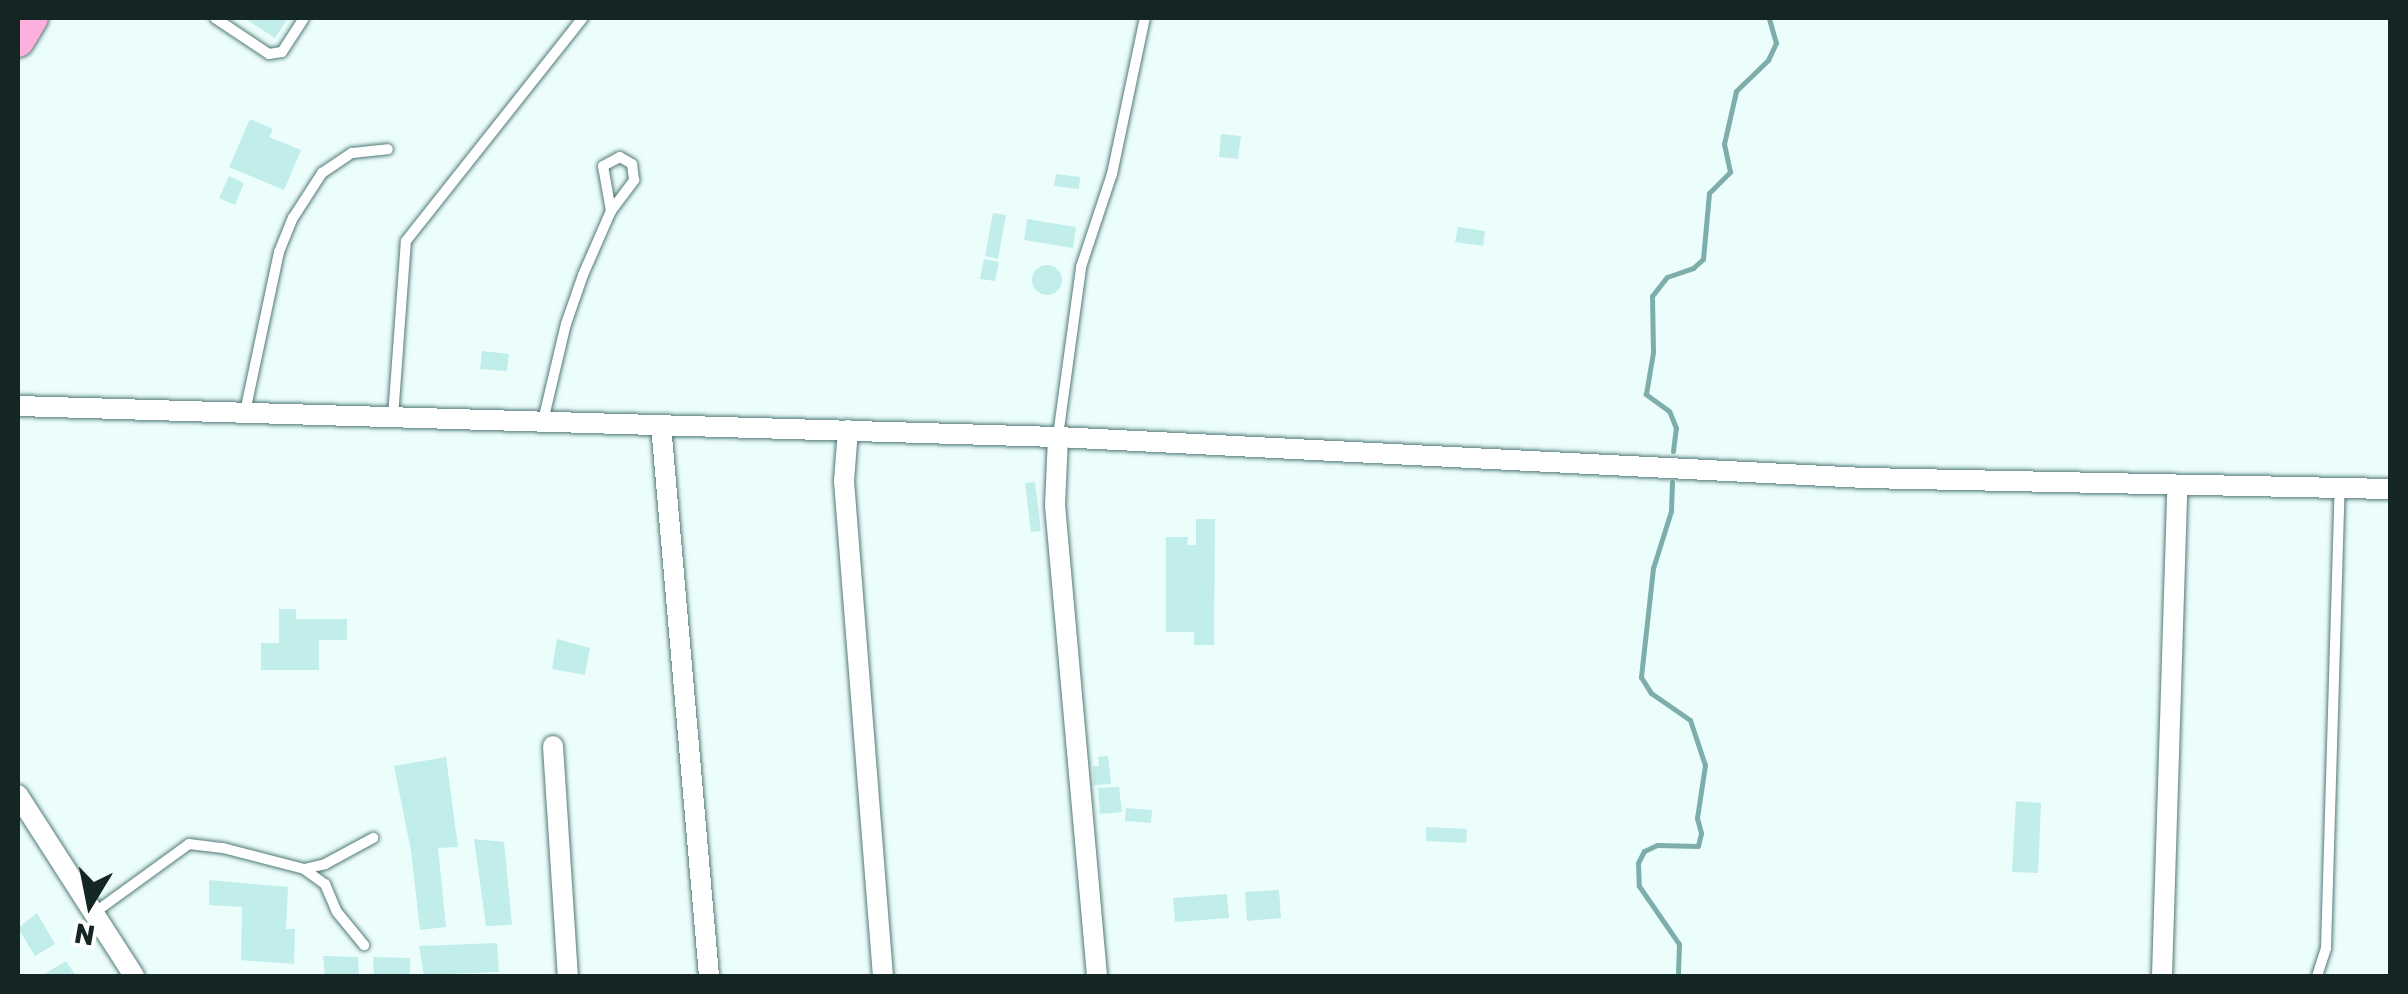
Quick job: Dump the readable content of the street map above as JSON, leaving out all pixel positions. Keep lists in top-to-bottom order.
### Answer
{
  "north": "bottom"
}
